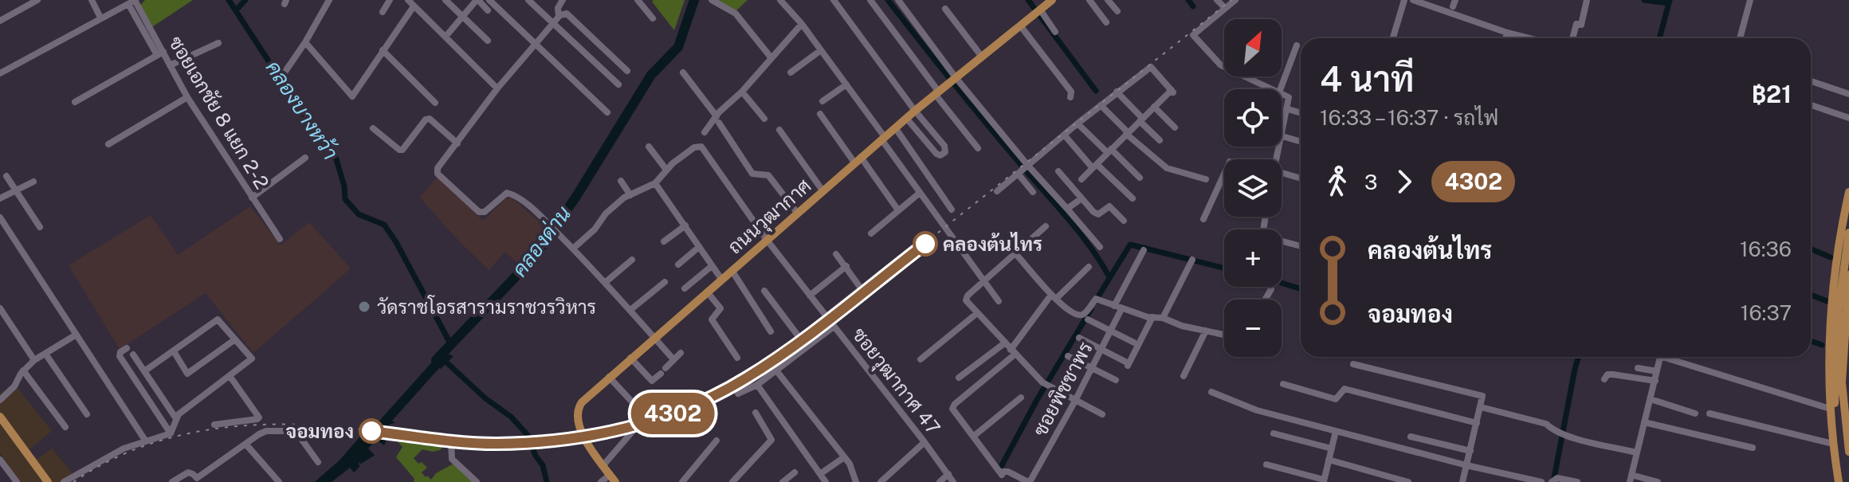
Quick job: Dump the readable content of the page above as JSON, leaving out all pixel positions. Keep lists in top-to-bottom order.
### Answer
{
  "streets": {
    "main road": ["ถนนวุฒากาศ"],
    "street": ["ซอยเอกชัย 8 แยก 2-2", "ซอยวุฒากาศ 47", "ซอยพิชชาพร"]
  },
  "crossings": [
    ["ถนนวุฒากาศ", "ซอยวุฒากาศ 47"]
  ],
  "water": ["คลองบางหว้า", "คลองด่าน"],
  "places": ["คลองต้นไทร", "วัดราชโอรสารามราชวรวิหาร", "จอมทอง"],
  "north": "top right",
  "page": {
    "on_map": "4302",
    "map_buttons": ["+", "−"],
    "heading": ["4 นาที", "16:33 – 16:37 · รถไฟ", "฿21"],
    "legs": ["3", "4302"],
    "list": [
      {
        "name": "คลองต้นไทร",
        "value": "16:36"
      },
      {
        "name": "จอมทอง",
        "value": "16:37"
      }
    ]
  }
}
